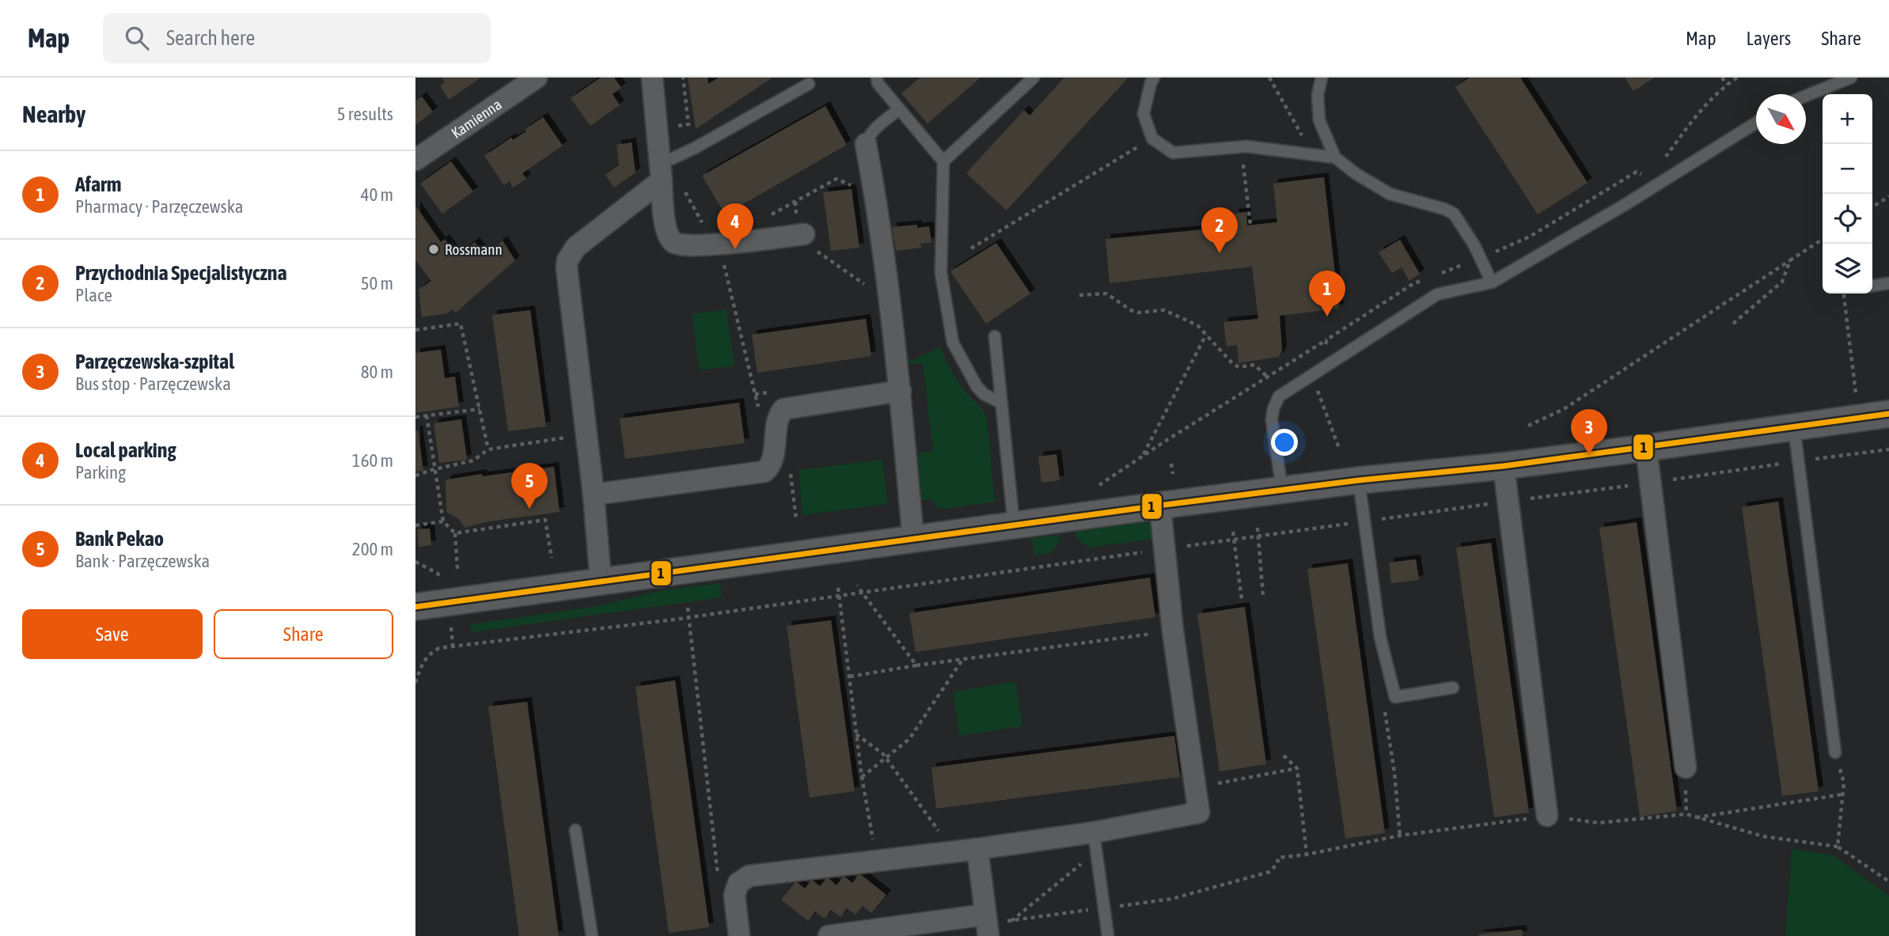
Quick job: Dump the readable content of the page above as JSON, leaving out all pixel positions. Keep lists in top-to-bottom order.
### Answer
{
  "streets": {
    "street": ["Kamienna"]
  },
  "places": ["Rossmann"],
  "lines": ["transit line 1"],
  "north": "bottom right",
  "page": {
    "header": "Map",
    "search": "Search here",
    "nav": ["Map", "Layers", "Share"],
    "heading": ["Nearby", "5 results"],
    "map_buttons": ["+", "−"],
    "list": [
      {
        "mark": "1",
        "name": "Afarm",
        "note": "Pharmacy · Parzęczewska",
        "value": "40 m"
      },
      {
        "mark": "2",
        "name": "Przychodnia Specjalistyczna",
        "note": "Place",
        "value": "50 m"
      },
      {
        "mark": "3",
        "name": "Parzęczewska-szpital",
        "note": "Bus stop · Parzęczewska",
        "value": "80 m"
      },
      {
        "mark": "4",
        "name": "Local parking",
        "note": "Parking",
        "value": "160 m"
      },
      {
        "mark": "5",
        "name": "Bank Pekao",
        "note": "Bank · Parzęczewska",
        "value": "200 m"
      }
    ],
    "pins": [
      "4",
      "2",
      "1",
      "3",
      "5"
    ],
    "buttons": ["Save", "Share"]
  }
}
